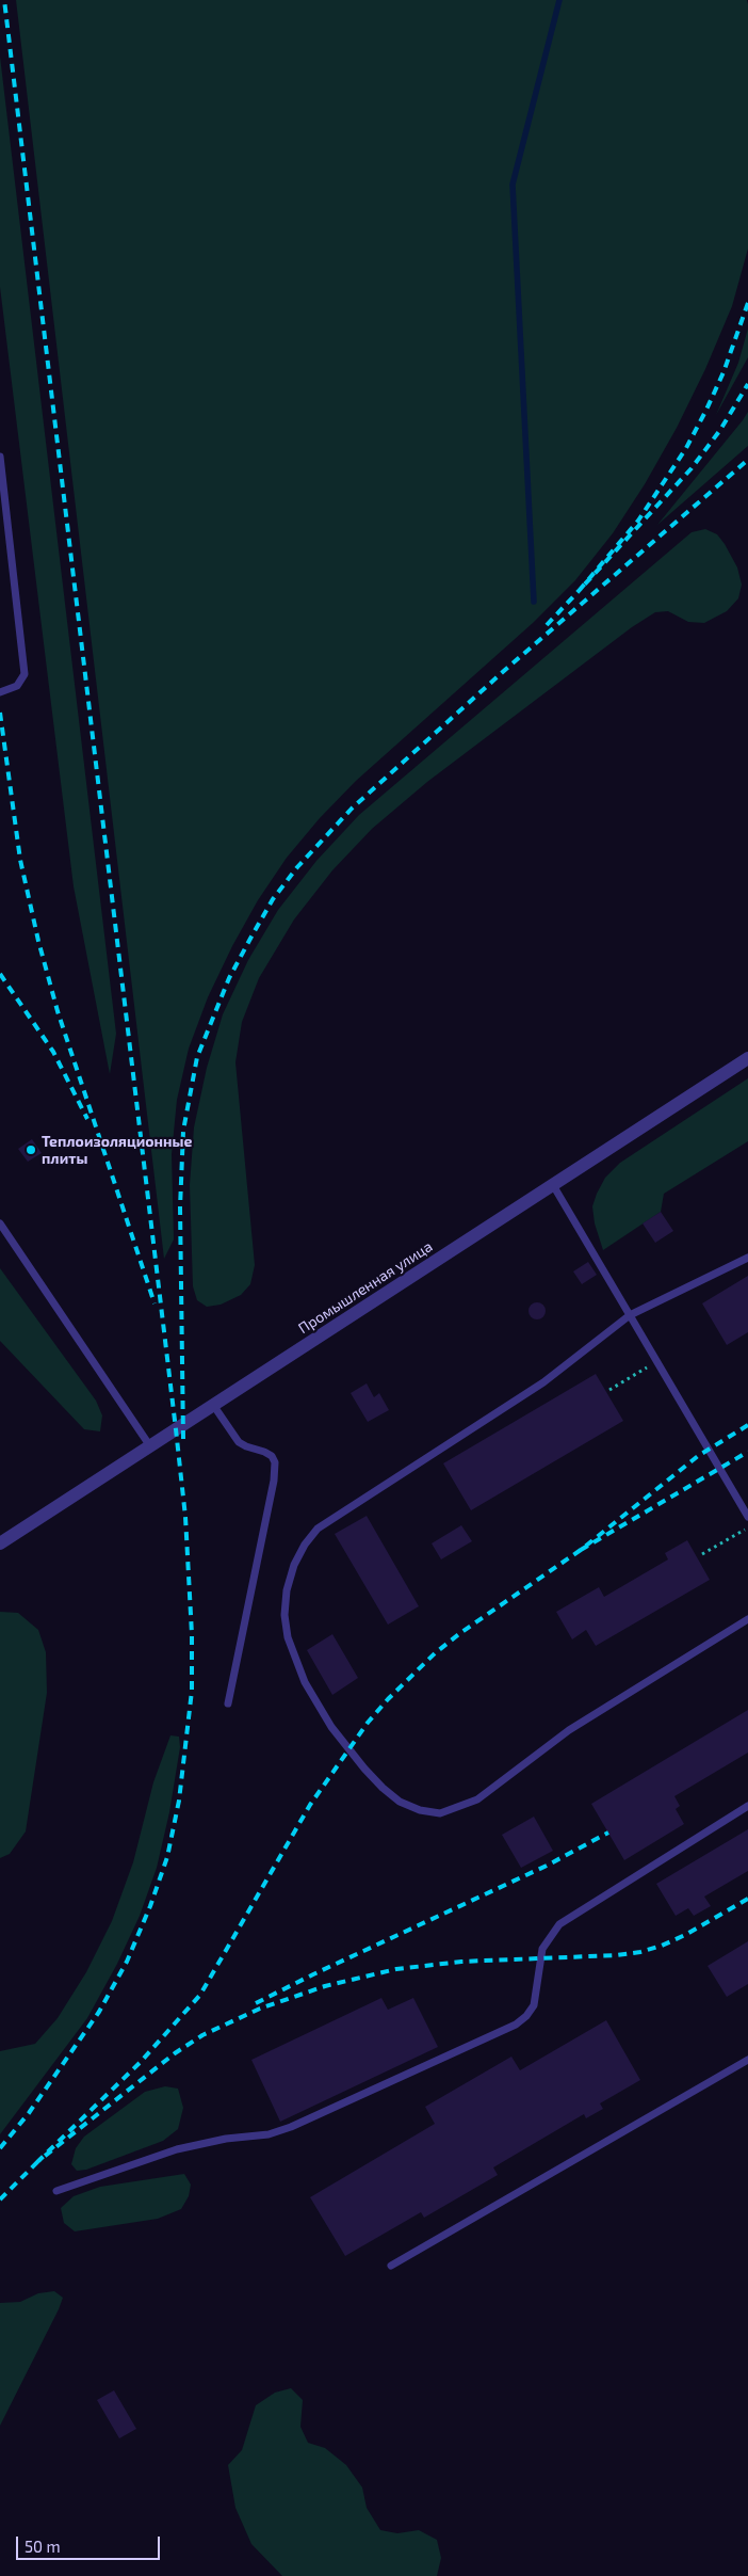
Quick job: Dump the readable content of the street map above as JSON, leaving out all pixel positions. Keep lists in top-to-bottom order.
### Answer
{
  "streets": {
    "street": ["Промышленная улица"]
  },
  "places": ["Теплоизоляционные плиты"],
  "scale_bar": "50 m"
}
